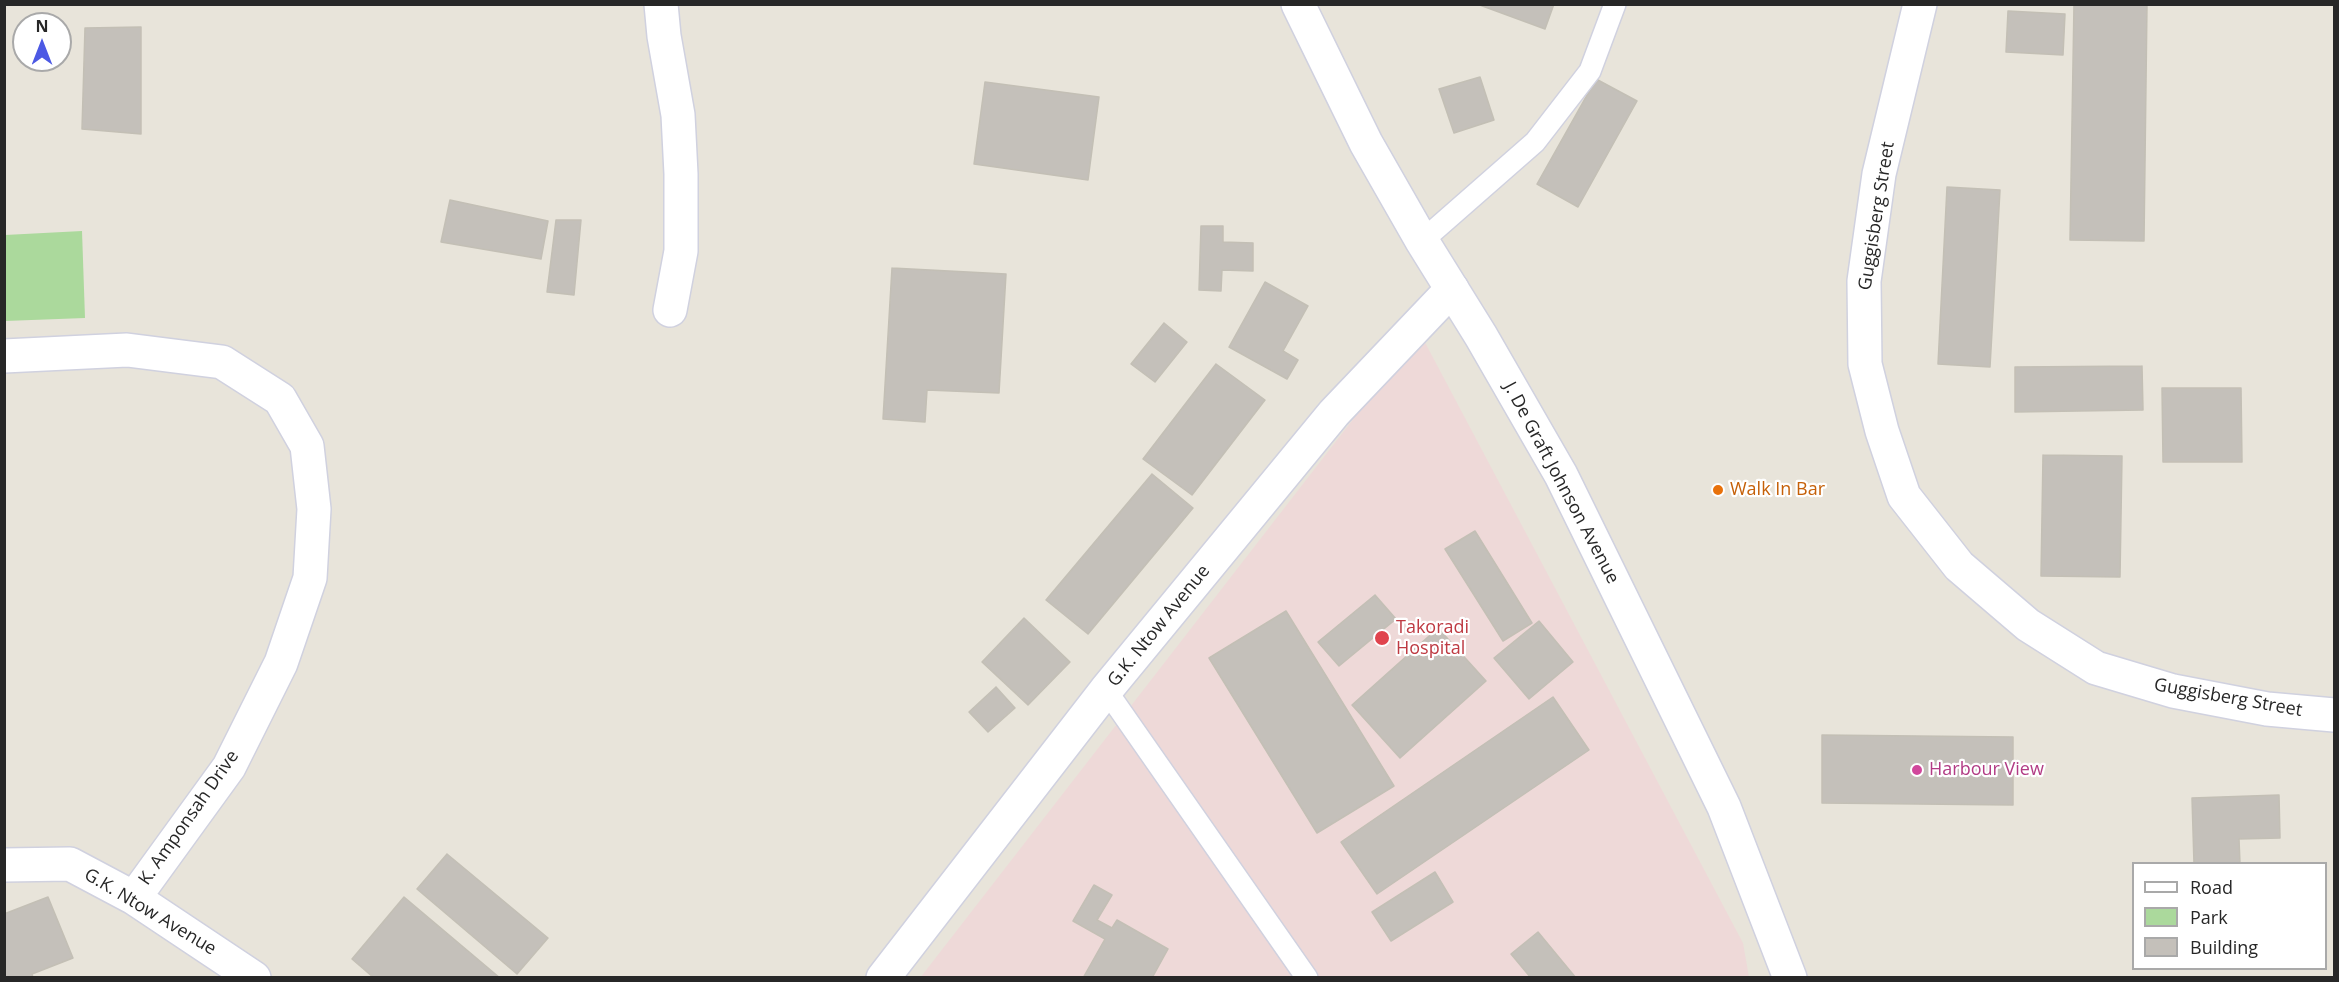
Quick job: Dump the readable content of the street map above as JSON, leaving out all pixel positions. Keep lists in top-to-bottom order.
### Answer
{
  "streets": {
    "street": [
      "Guggisberg Street",
      "J. De Graft Johnson Avenue",
      "G.K. Ntow Avenue",
      "K. Amponsah Drive"
    ]
  },
  "crossings": [
    ["J. De Graft Johnson Avenue", "G.K. Ntow Avenue"],
    ["G.K. Ntow Avenue", "K. Amponsah Drive"]
  ],
  "places": ["Walk In Bar", "Takoradi Hospital", "Harbour View"],
  "legend": ["Road", "Park", "Building"],
  "north": "top"
}
